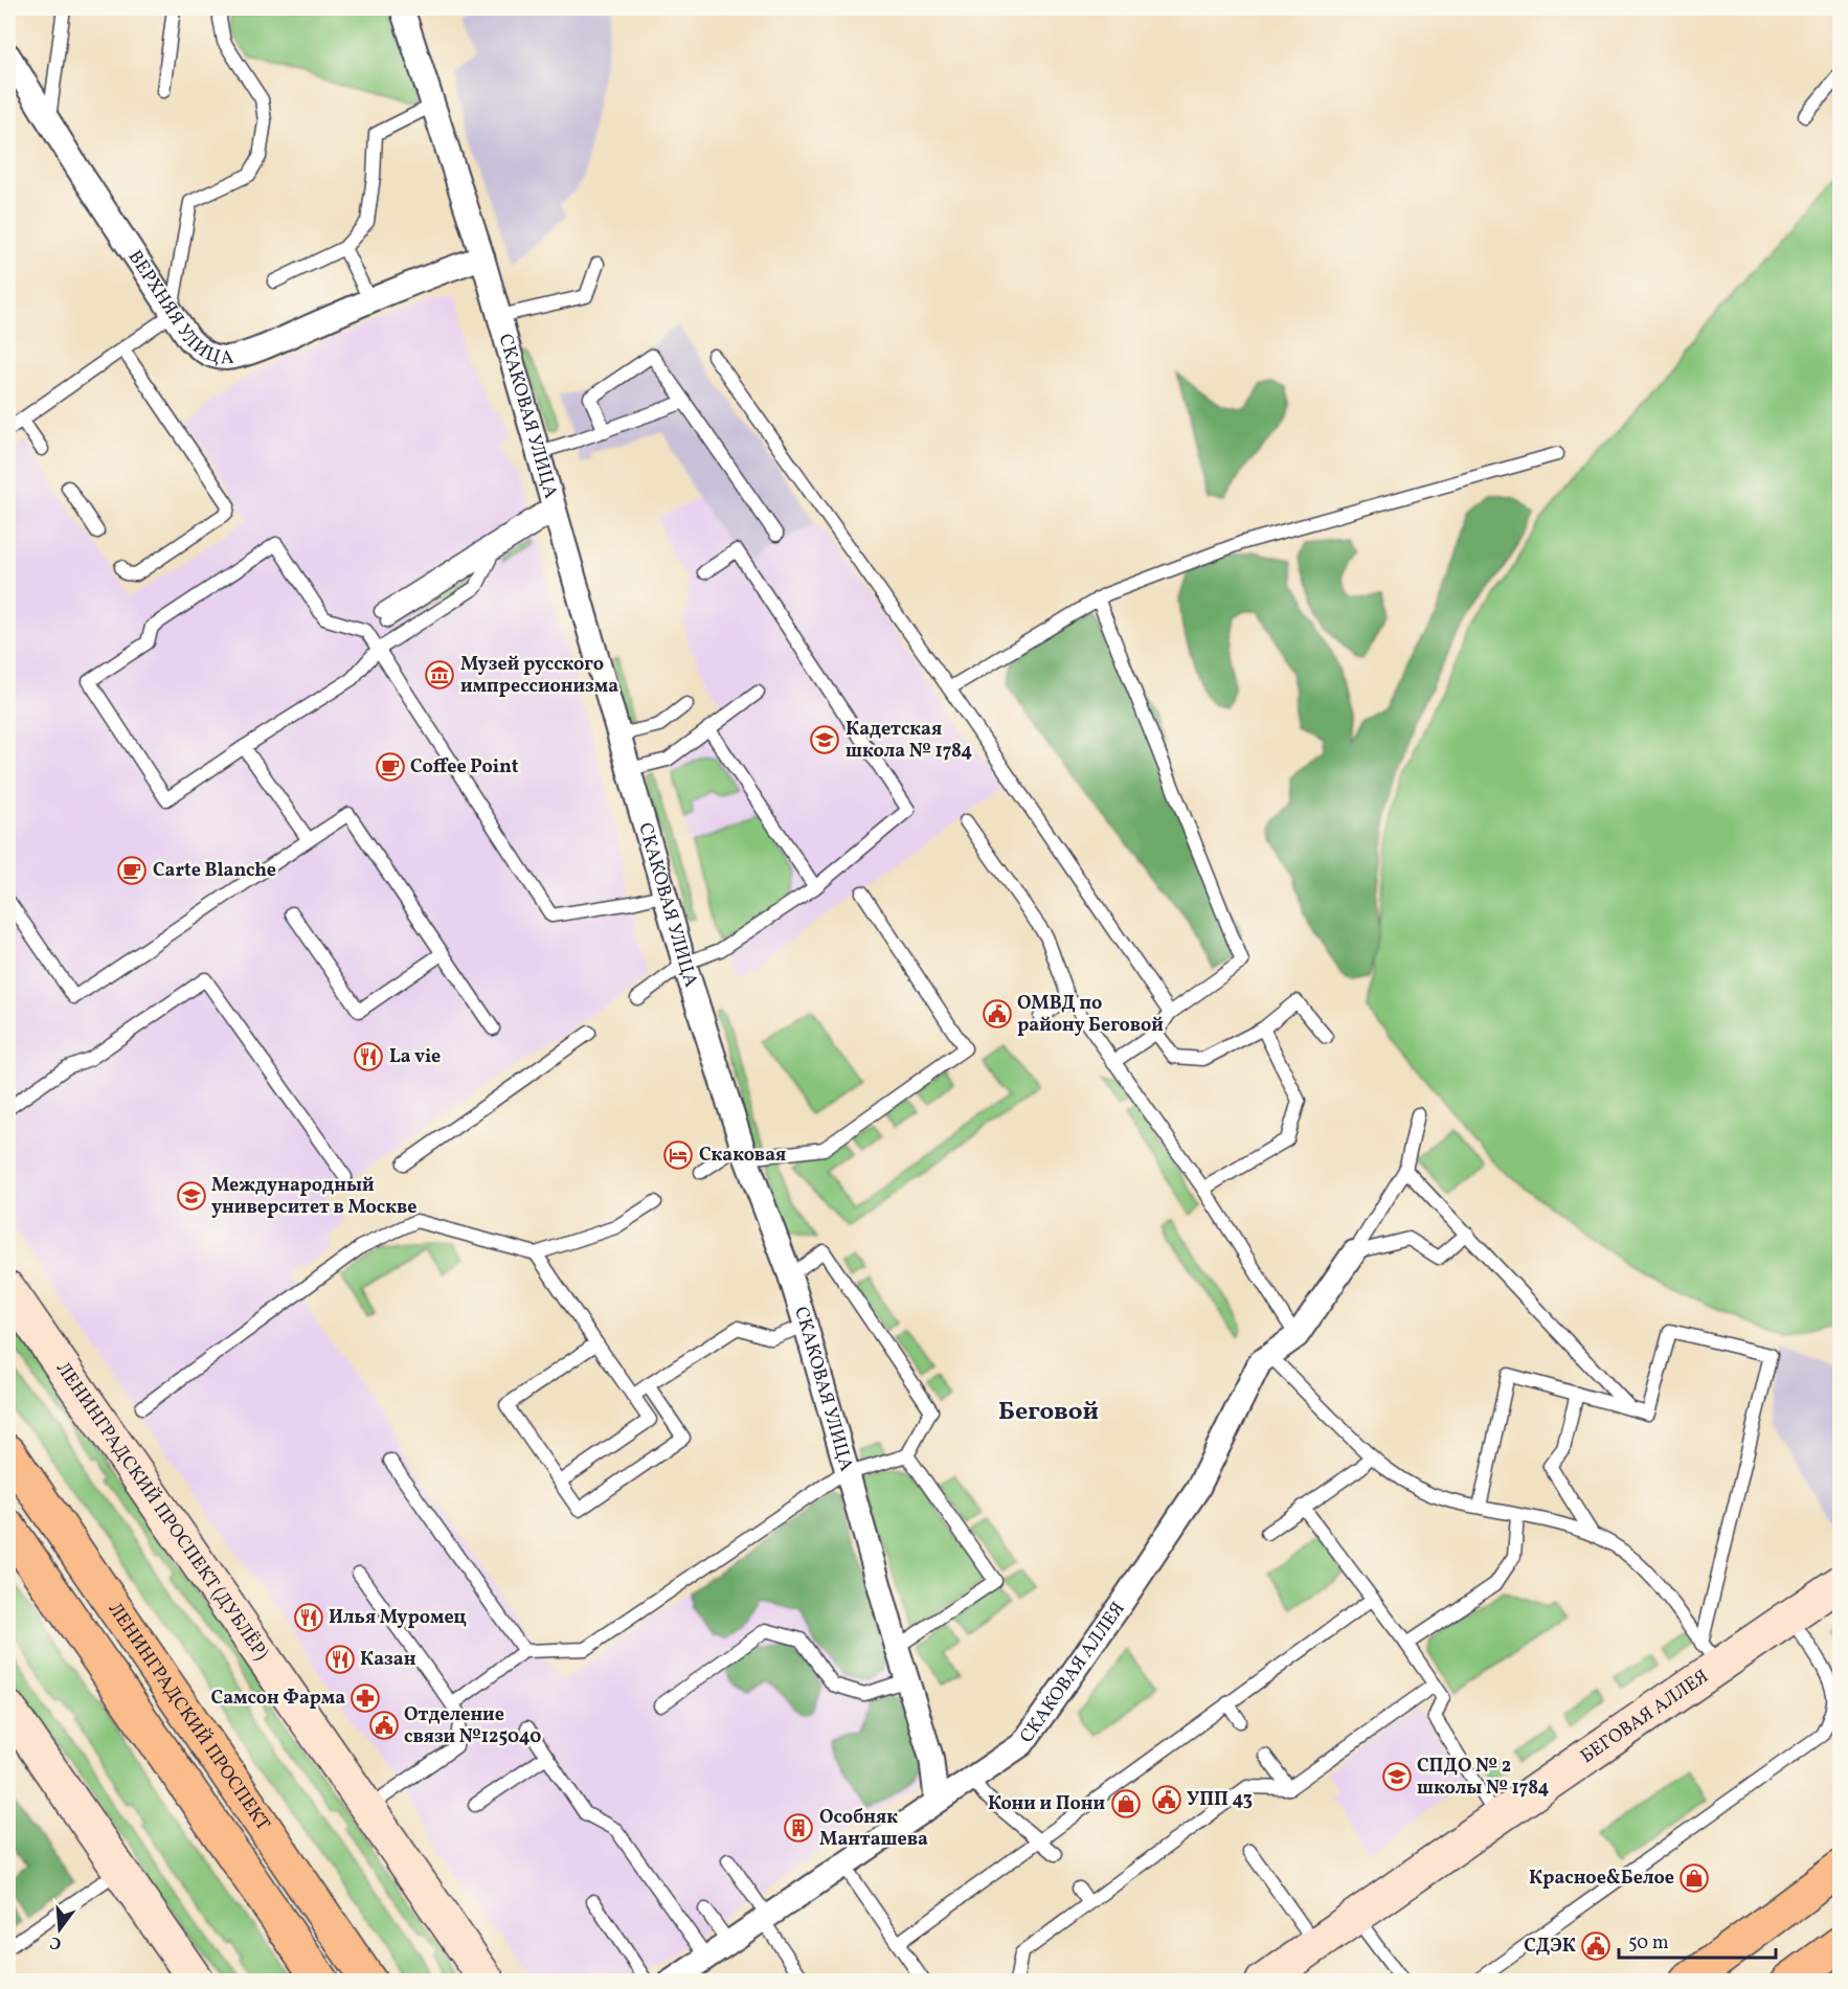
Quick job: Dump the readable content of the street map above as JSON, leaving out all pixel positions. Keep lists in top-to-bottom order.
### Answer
{
  "streets": {
    "main road": ["ЛЕНИНГРАДСКИЙ ПРОСПЕКТ (ДУБЛЁР)", "ЛЕНИНГРАДСКИЙ ПРОСПЕКТ", "БЕГОВАЯ АЛЛЕЯ"],
    "street": ["ВЕРХНЯЯ УЛИЦА", "СКАКОВАЯ УЛИЦА", "СКАКОВАЯ АЛЛЕЯ"]
  },
  "crossings": [
    ["ВЕРХНЯЯ УЛИЦА", "СКАКОВАЯ УЛИЦА"],
    ["СКАКОВАЯ УЛИЦА", "СКАКОВАЯ АЛЛЕЯ"]
  ],
  "districts": ["Беговой"],
  "places": {
    "museum": ["Музей русского импрессионизма"],
    "school or university": ["Кадетская школа № 1784", "Международный университет в Москве", "СПДО № 2 школы № 1784"],
    "cafe": ["Coffee Point", "Carte Blanche"],
    "public building": [
      "ОМВД по району Беговой",
      "Отделение связи №125040",
      "УПП 43",
      "СДЭК"
    ],
    "restaurant": ["La vie", "Илья Муромец", "Казан"],
    "hotel": ["Скаковая"],
    "pharmacy": ["Самсон Фарма"],
    "shop": ["Кони и Пони", "Красное&Белое"],
    "building": ["Особняк Манташева"]
  },
  "scale_bar": "50 m",
  "north": "bottom"
}
